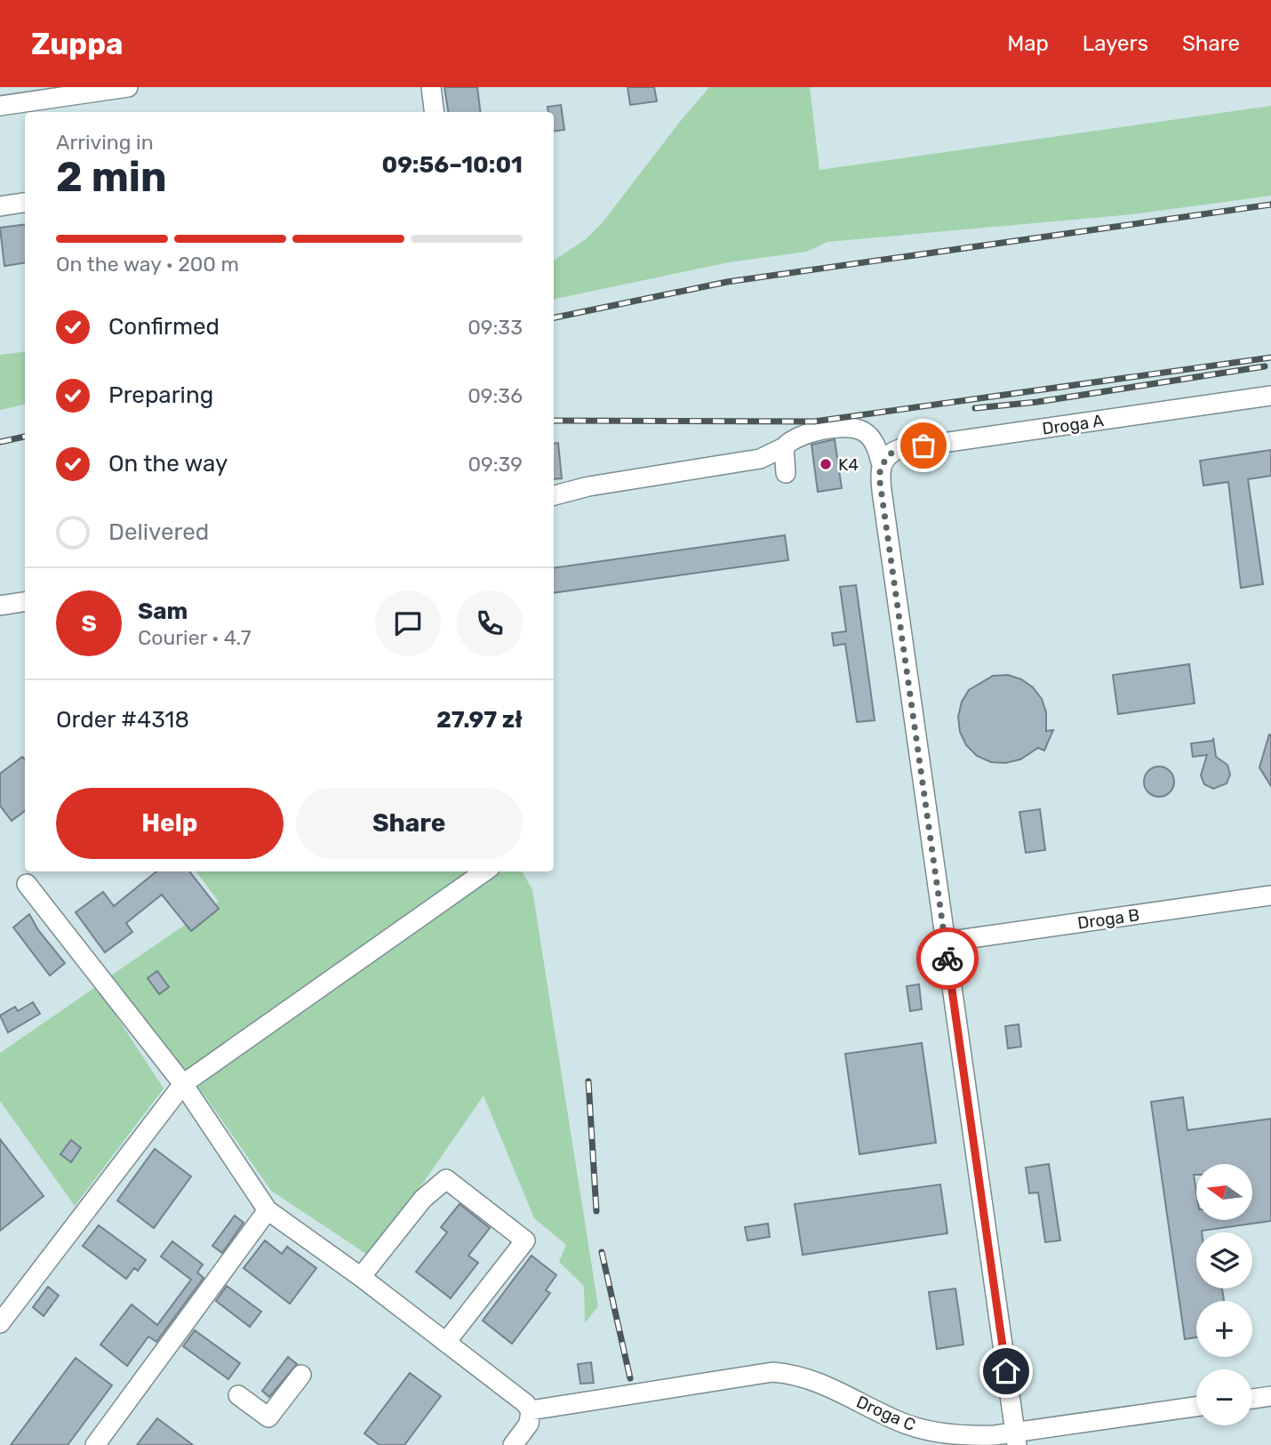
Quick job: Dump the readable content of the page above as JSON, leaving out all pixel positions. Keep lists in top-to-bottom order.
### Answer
{
  "streets": {
    "street": ["Droga A", "Droga B", "Droga C"]
  },
  "places": ["K4"],
  "north": "left",
  "page": {
    "header": "Zuppa",
    "nav": ["Map", "Layers", "Share"],
    "heading": ["2 min", "Arriving in", "09:56–10:01"],
    "panel": [
      "Sam",
      "Courier · 4.7",
      "Order #4318",
      "27.97 zł"
    ],
    "bar": "On the way · 200 m",
    "list": [
      ["Confirmed", "09:33"],
      ["Preparing", "09:36"],
      ["On the way", "09:39"],
      "Delivered"
    ],
    "round": "S",
    "buttons": ["Help", "Share"],
    "map_buttons": ["+", "−"]
  }
}
